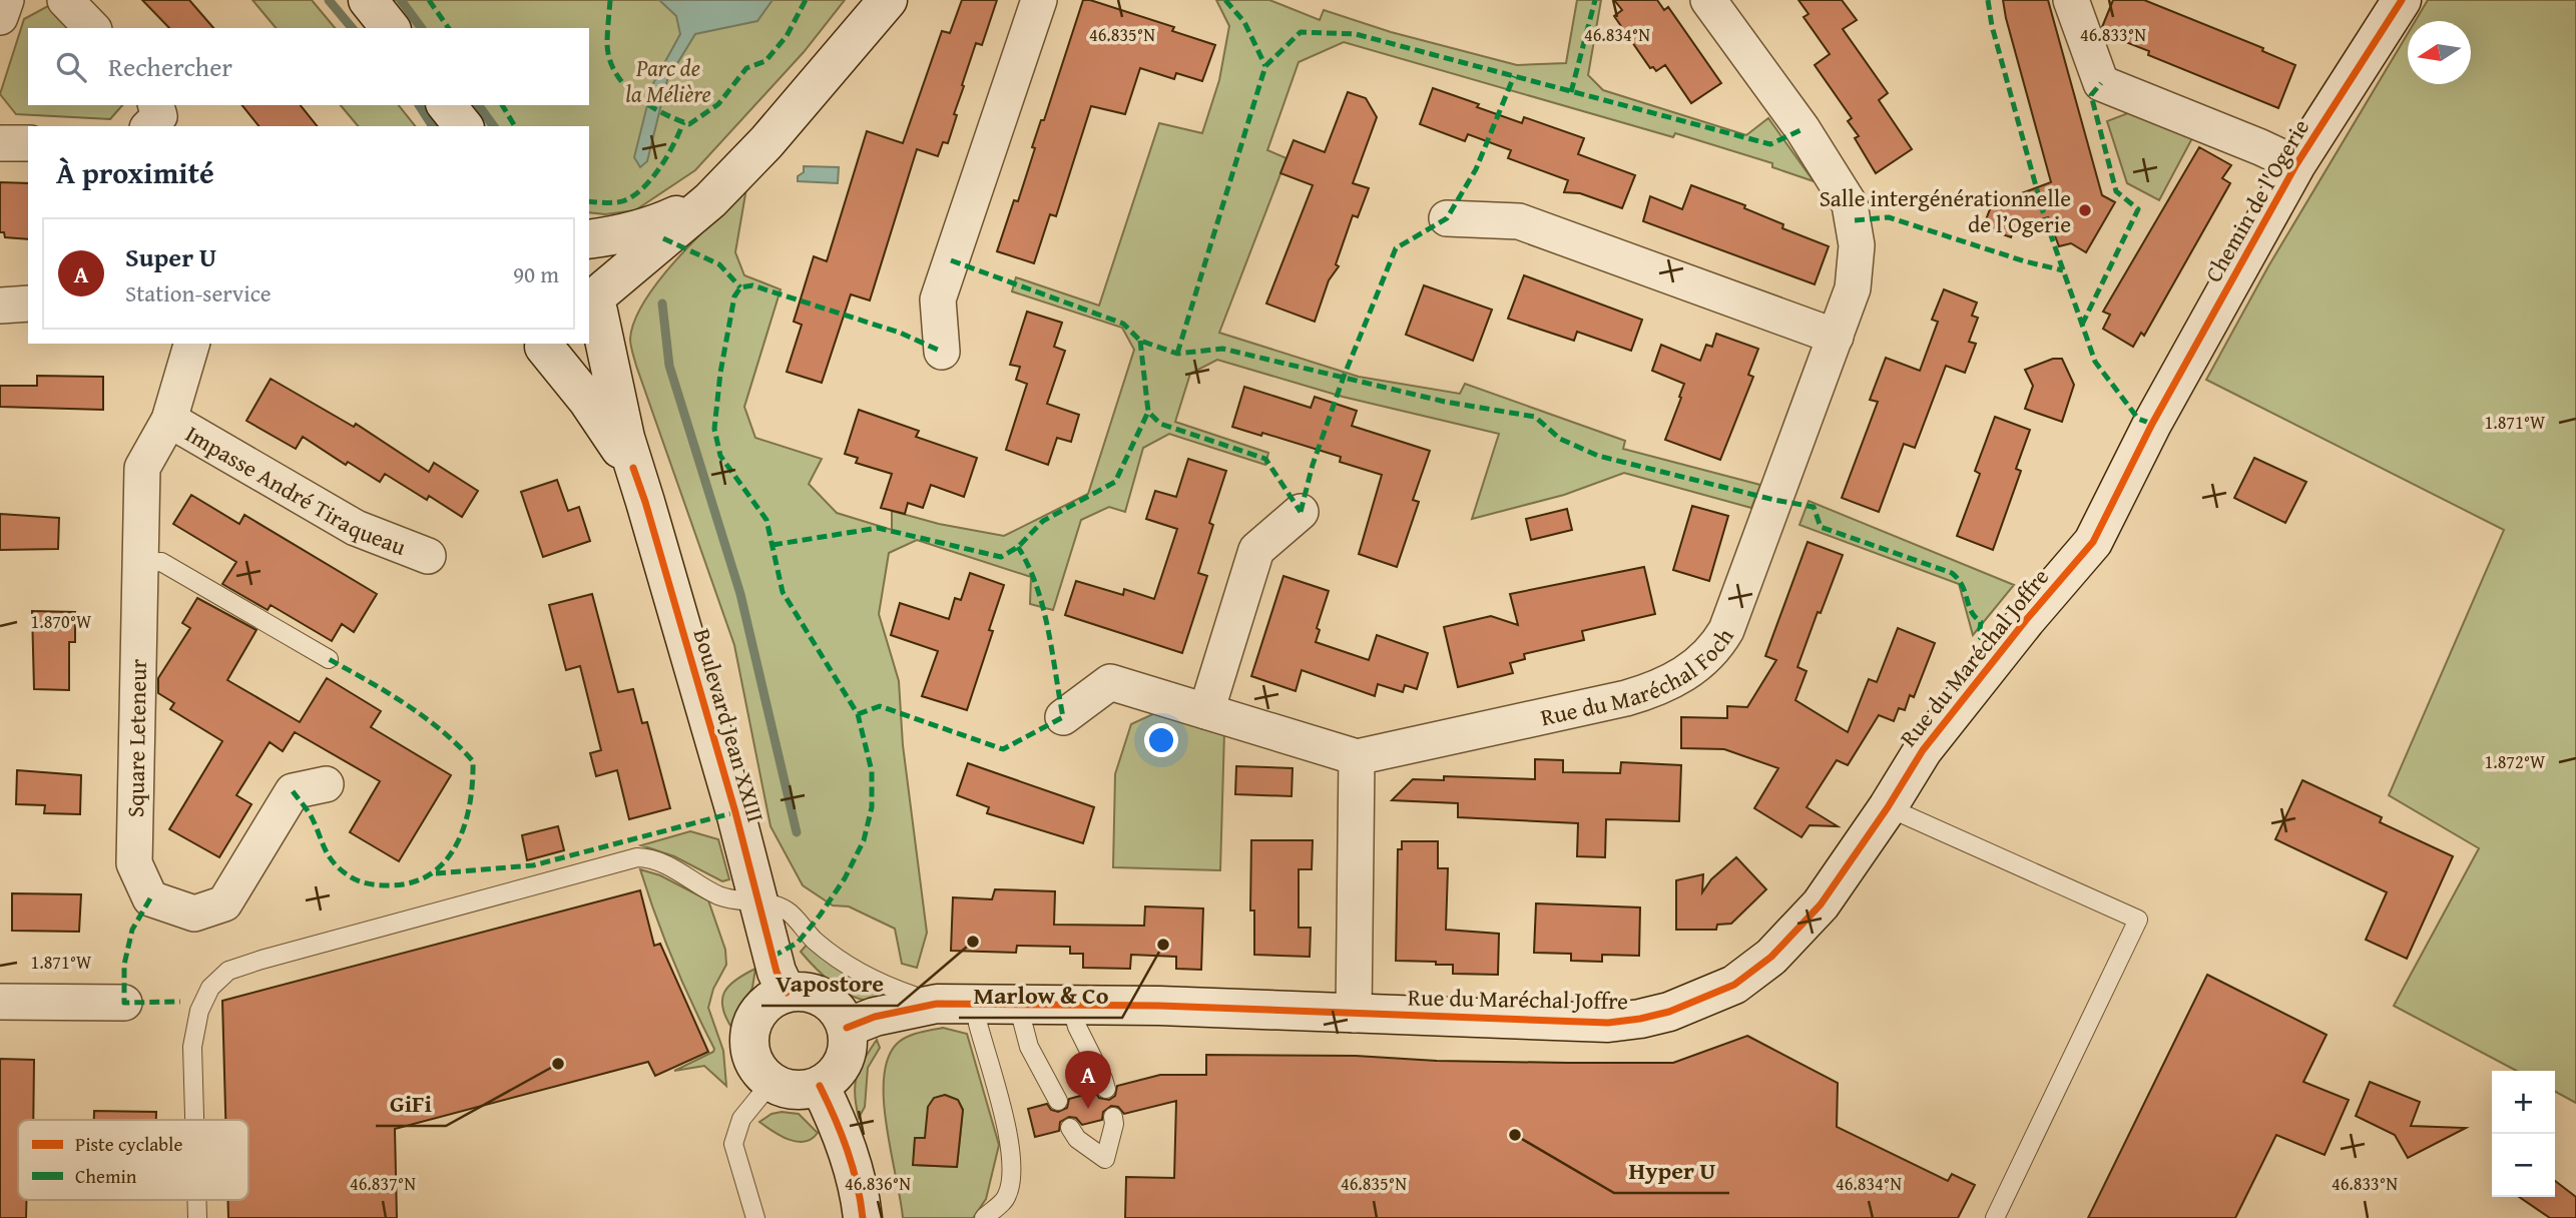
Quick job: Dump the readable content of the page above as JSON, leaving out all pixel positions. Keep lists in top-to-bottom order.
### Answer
{
  "streets": {
    "street": [
      "Chemin de l'Ogerie",
      "Impasse André Tiraqueau",
      "Rue du Maréchal Joffre",
      "Rue du Maréchal Foch",
      "Boulevard Jean XXIII",
      "Square Leteneur"
    ]
  },
  "crossings": [
    ["Chemin de l'Ogerie", "Rue du Maréchal Joffre"],
    ["Impasse André Tiraqueau", "Square Leteneur"],
    ["Rue du Maréchal Joffre", "Boulevard Jean XXIII"]
  ],
  "parks": ["Parc de la Mélière"],
  "places": [
    "Salle intergénérationnelle de l’Ogerie",
    "Vapostore",
    "Marlow & Co",
    "GiFi",
    "Hyper U"
  ],
  "legend": ["Piste cyclable", "Chemin"],
  "north": "left",
  "page": {
    "search": "Rechercher",
    "heading": "À proximité",
    "list": [
      {
        "mark": "A",
        "name": "Super U",
        "note": "Station-service",
        "value": "90 m"
      }
    ],
    "pins": "A",
    "map_buttons": ["+", "−"]
  },
  "coordinates": [
    "46.835°N",
    "46.834°N",
    "46.833°N",
    "1.871°W",
    "1.870°W",
    "1.872°W",
    "46.837°N",
    "46.836°N"
  ]
}
